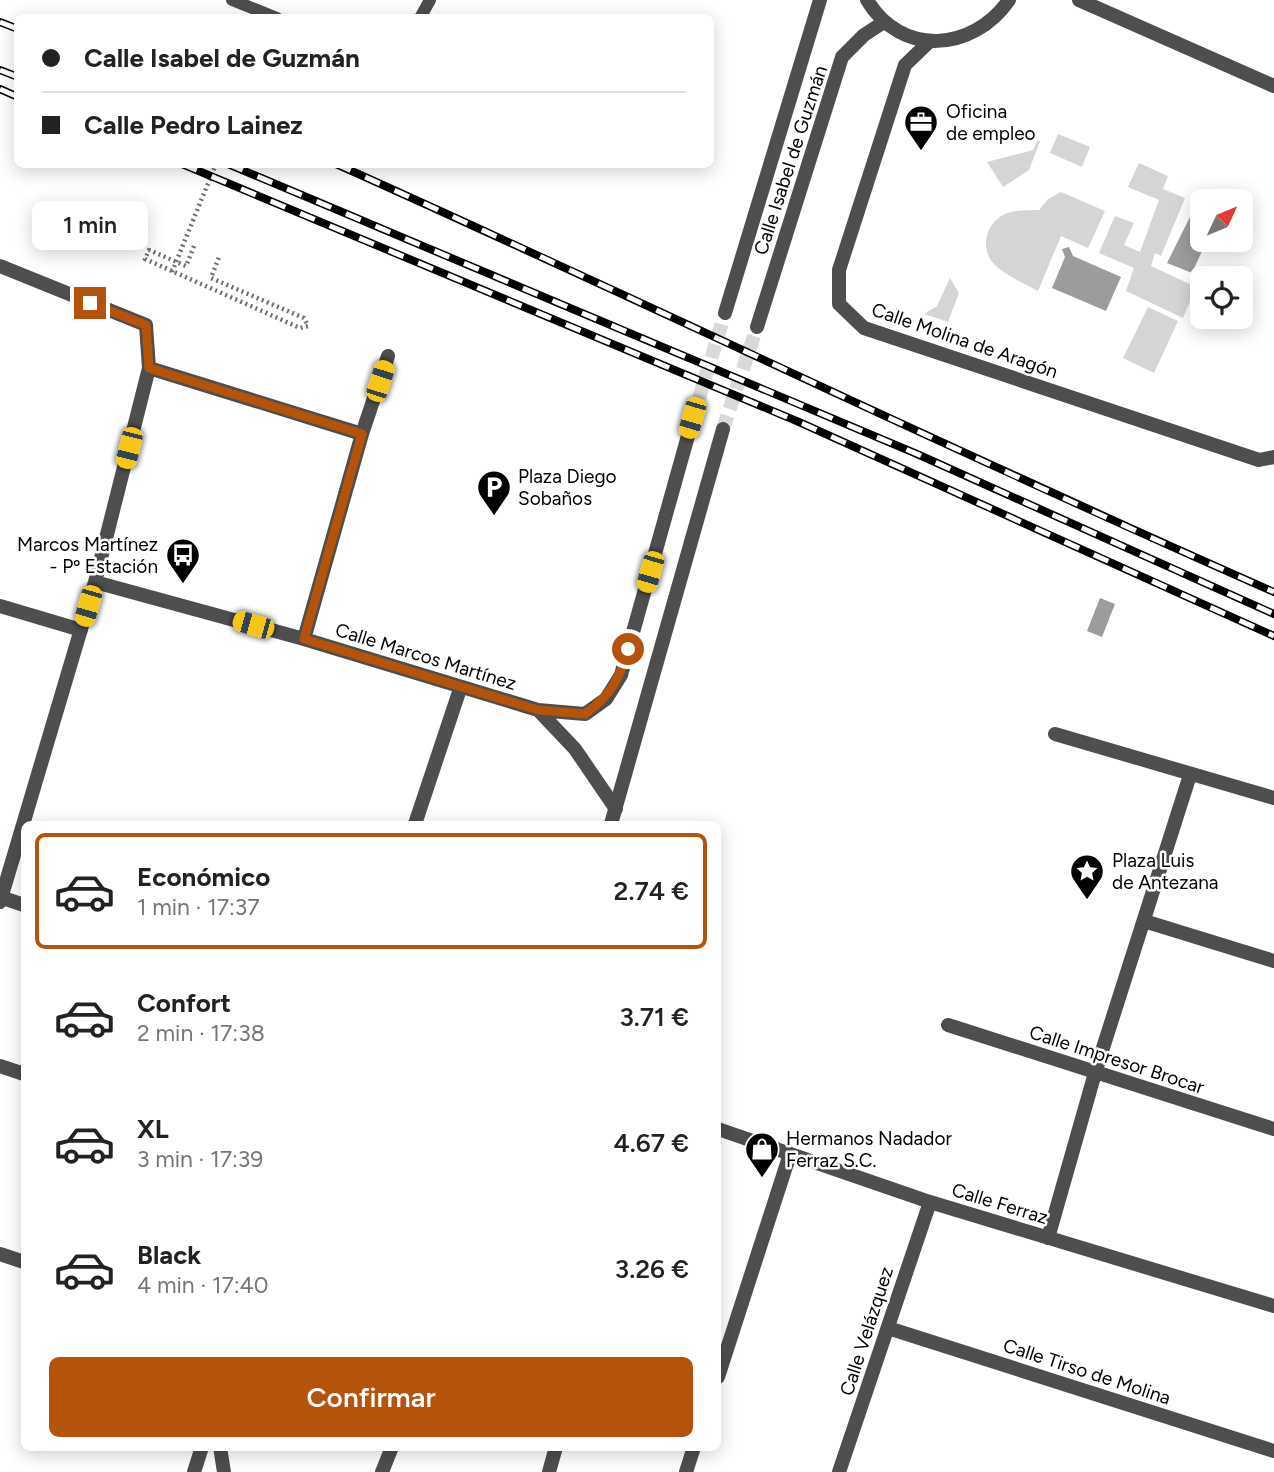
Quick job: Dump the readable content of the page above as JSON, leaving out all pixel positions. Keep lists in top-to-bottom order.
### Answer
{
  "streets": {
    "street": [
      "Calle Isabel de Guzmán",
      "Calle Molina de Aragón",
      "Calle Marcos Martínez",
      "Calle Impresor Brocar",
      "Calle Ferraz",
      "Calle Velázquez",
      "Calle Tirso de Molina"
    ]
  },
  "crossings": [
    ["Calle Ferraz", "Calle Velázquez"],
    ["Calle Velázquez", "Calle Tirso de Molina"]
  ],
  "places": {
    "office": ["Oficina de empleo"],
    "parking": ["Plaza Diego Sobaños"],
    "bus stop": ["Marcos Martínez - Pº Estación"],
    "place": ["Plaza Luis de Antezana"],
    "shop": ["Hermanos Nadador Ferraz S.C."]
  },
  "north": "top right",
  "page": {
    "banner": ["Calle Isabel de Guzmán", "Calle Pedro Lainez"],
    "bubble": "1 min",
    "list": [
      {
        "name": "Económico",
        "note": "1 min · 17:37",
        "value": "2.74 €"
      },
      {
        "name": "Confort",
        "note": "2 min · 17:38",
        "value": "3.71 €"
      },
      {
        "name": "XL",
        "note": "3 min · 17:39",
        "value": "4.67 €"
      },
      {
        "name": "Black",
        "note": "4 min · 17:40",
        "value": "3.26 €"
      }
    ],
    "buttons": "Confirmar"
  }
}
